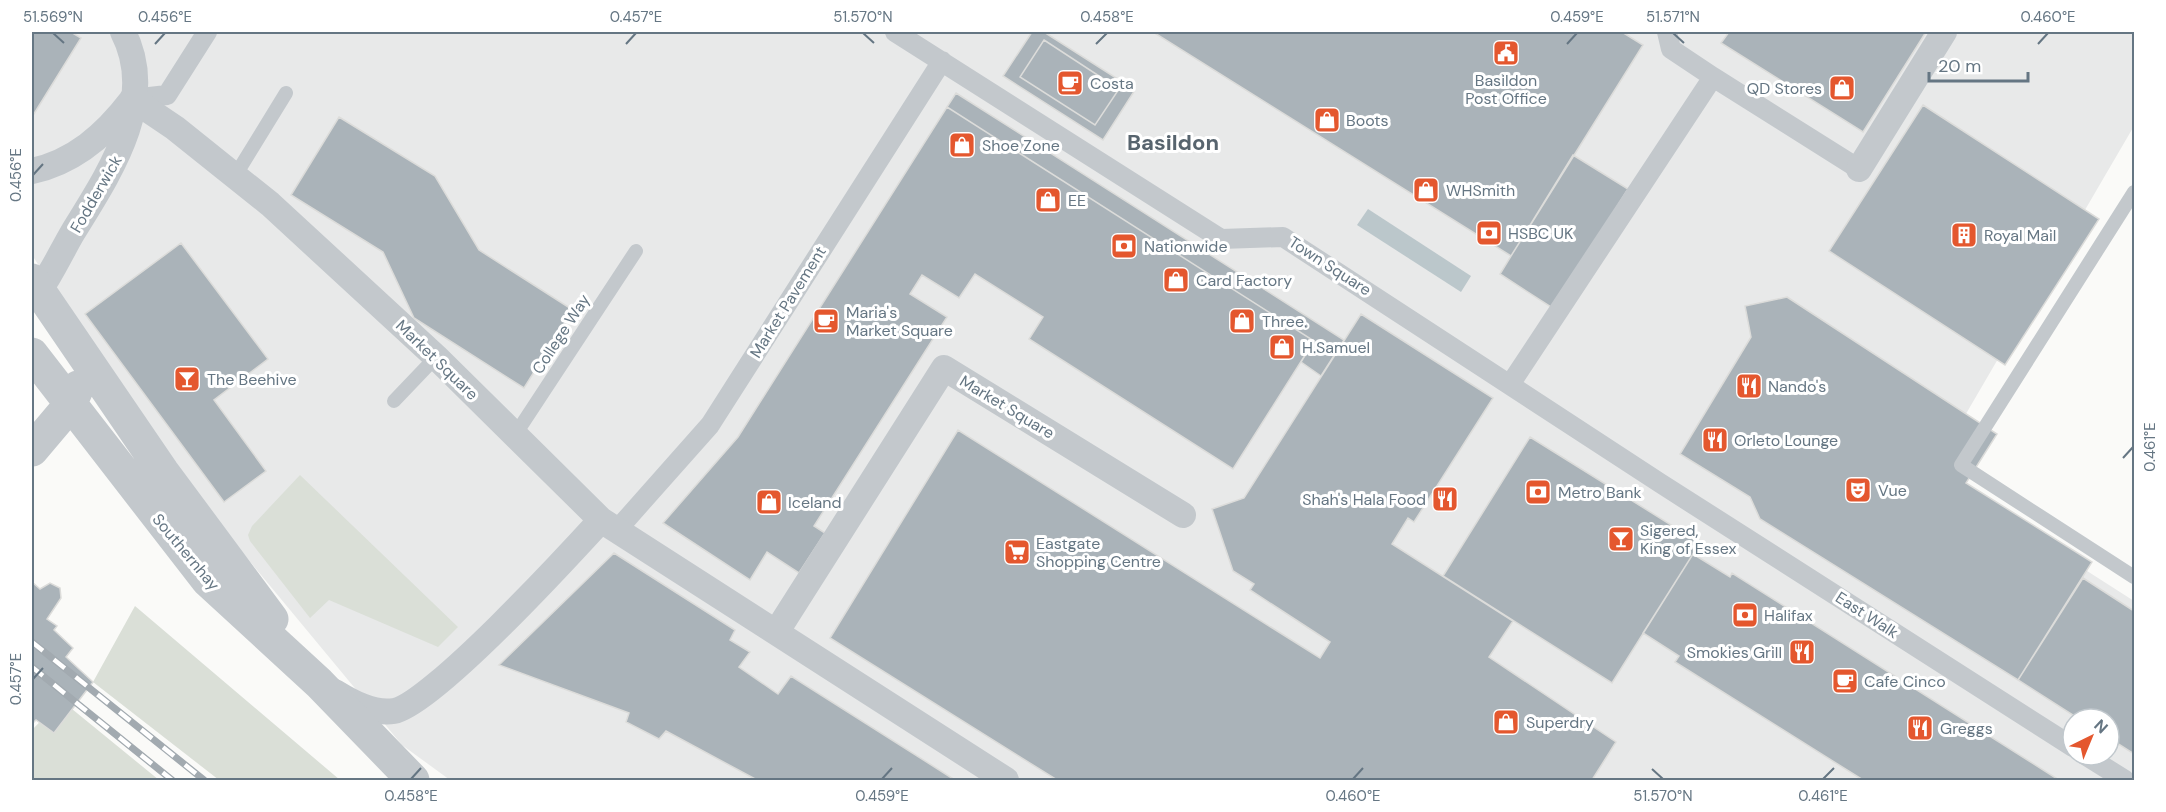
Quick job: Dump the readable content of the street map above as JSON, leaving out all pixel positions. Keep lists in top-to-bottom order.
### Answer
{
  "streets": {
    "street": [
      "Fodderwick",
      "Town Square",
      "Market Pavement",
      "Market Square",
      "Southernhay",
      "East Walk"
    ],
    "lane": ["College Way"]
  },
  "crossings": [
    ["Fodderwick", "Market Square"],
    ["Fodderwick", "Southernhay"],
    ["Town Square", "Market Pavement"],
    ["Town Square", "East Walk"],
    ["Market Pavement", "Market Square"],
    ["Market Pavement", "Southernhay"],
    ["College Way", "Market Square"]
  ],
  "districts": ["Basildon"],
  "places": {
    "public building": ["Basildon Post Office"],
    "cafe": ["Costa", "Maria's Market Square", "Cafe Cinco"],
    "shop": [
      "QD Stores",
      "Boots",
      "Shoe Zone",
      "WHSmith",
      "EE",
      "Card Factory",
      "Three.",
      "H.Samuel",
      "Iceland",
      "Superdry"
    ],
    "bank": [
      "HSBC UK",
      "Nationwide",
      "Metro Bank",
      "Halifax"
    ],
    "building": ["Royal Mail"],
    "bar": ["The Beehive", "Sigered, King of Essex"],
    "restaurant": [
      "Nando's",
      "Orleto Lounge",
      "Shah's Hala Food",
      "Smokies Grill",
      "Greggs"
    ],
    "theatre": ["Vue"],
    "supermarket": ["Eastgate Shopping Centre"]
  },
  "scale_bar": "20 m",
  "north": "top right",
  "coordinates": [
    "51.569°N",
    "0.456°E",
    "0.457°E",
    "51.570°N",
    "0.458°E",
    "0.459°E",
    "51.571°N",
    "0.460°E",
    "0.461°E"
  ]
}
